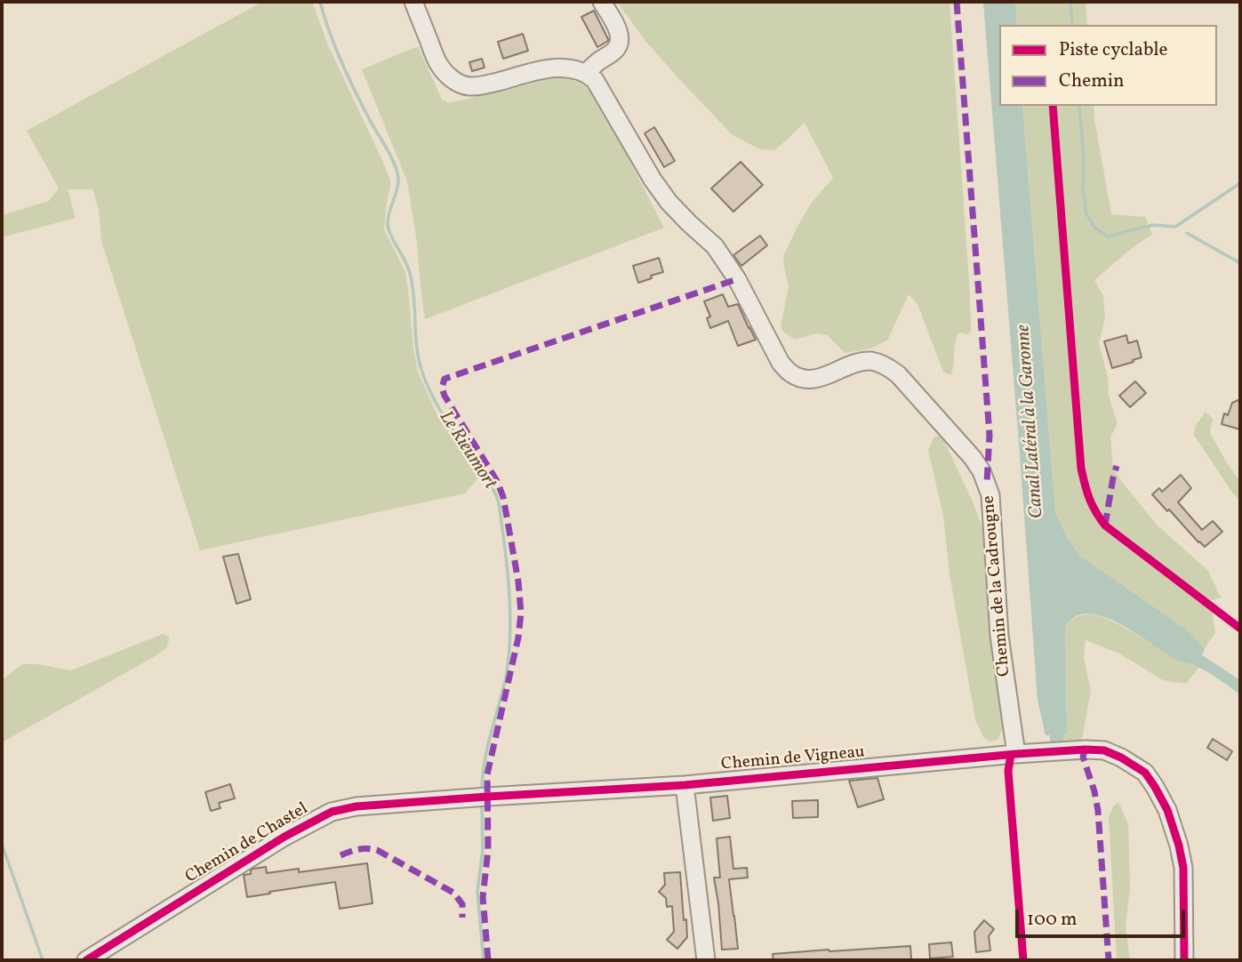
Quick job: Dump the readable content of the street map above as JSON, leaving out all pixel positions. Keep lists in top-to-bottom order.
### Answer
{
  "streets": {
    "street": ["Chemin de la Cadrougne", "Chemin de Vigneau", "Chemin de Chastel"]
  },
  "crossings": [
    ["Chemin de la Cadrougne", "Chemin de Vigneau"],
    ["Chemin de Vigneau", "Chemin de Chastel"]
  ],
  "water": ["Canal Latéral à la Garonne", "Le Rieumort"],
  "legend": ["Piste cyclable", "Chemin"],
  "scale_bar": "100 m"
}
